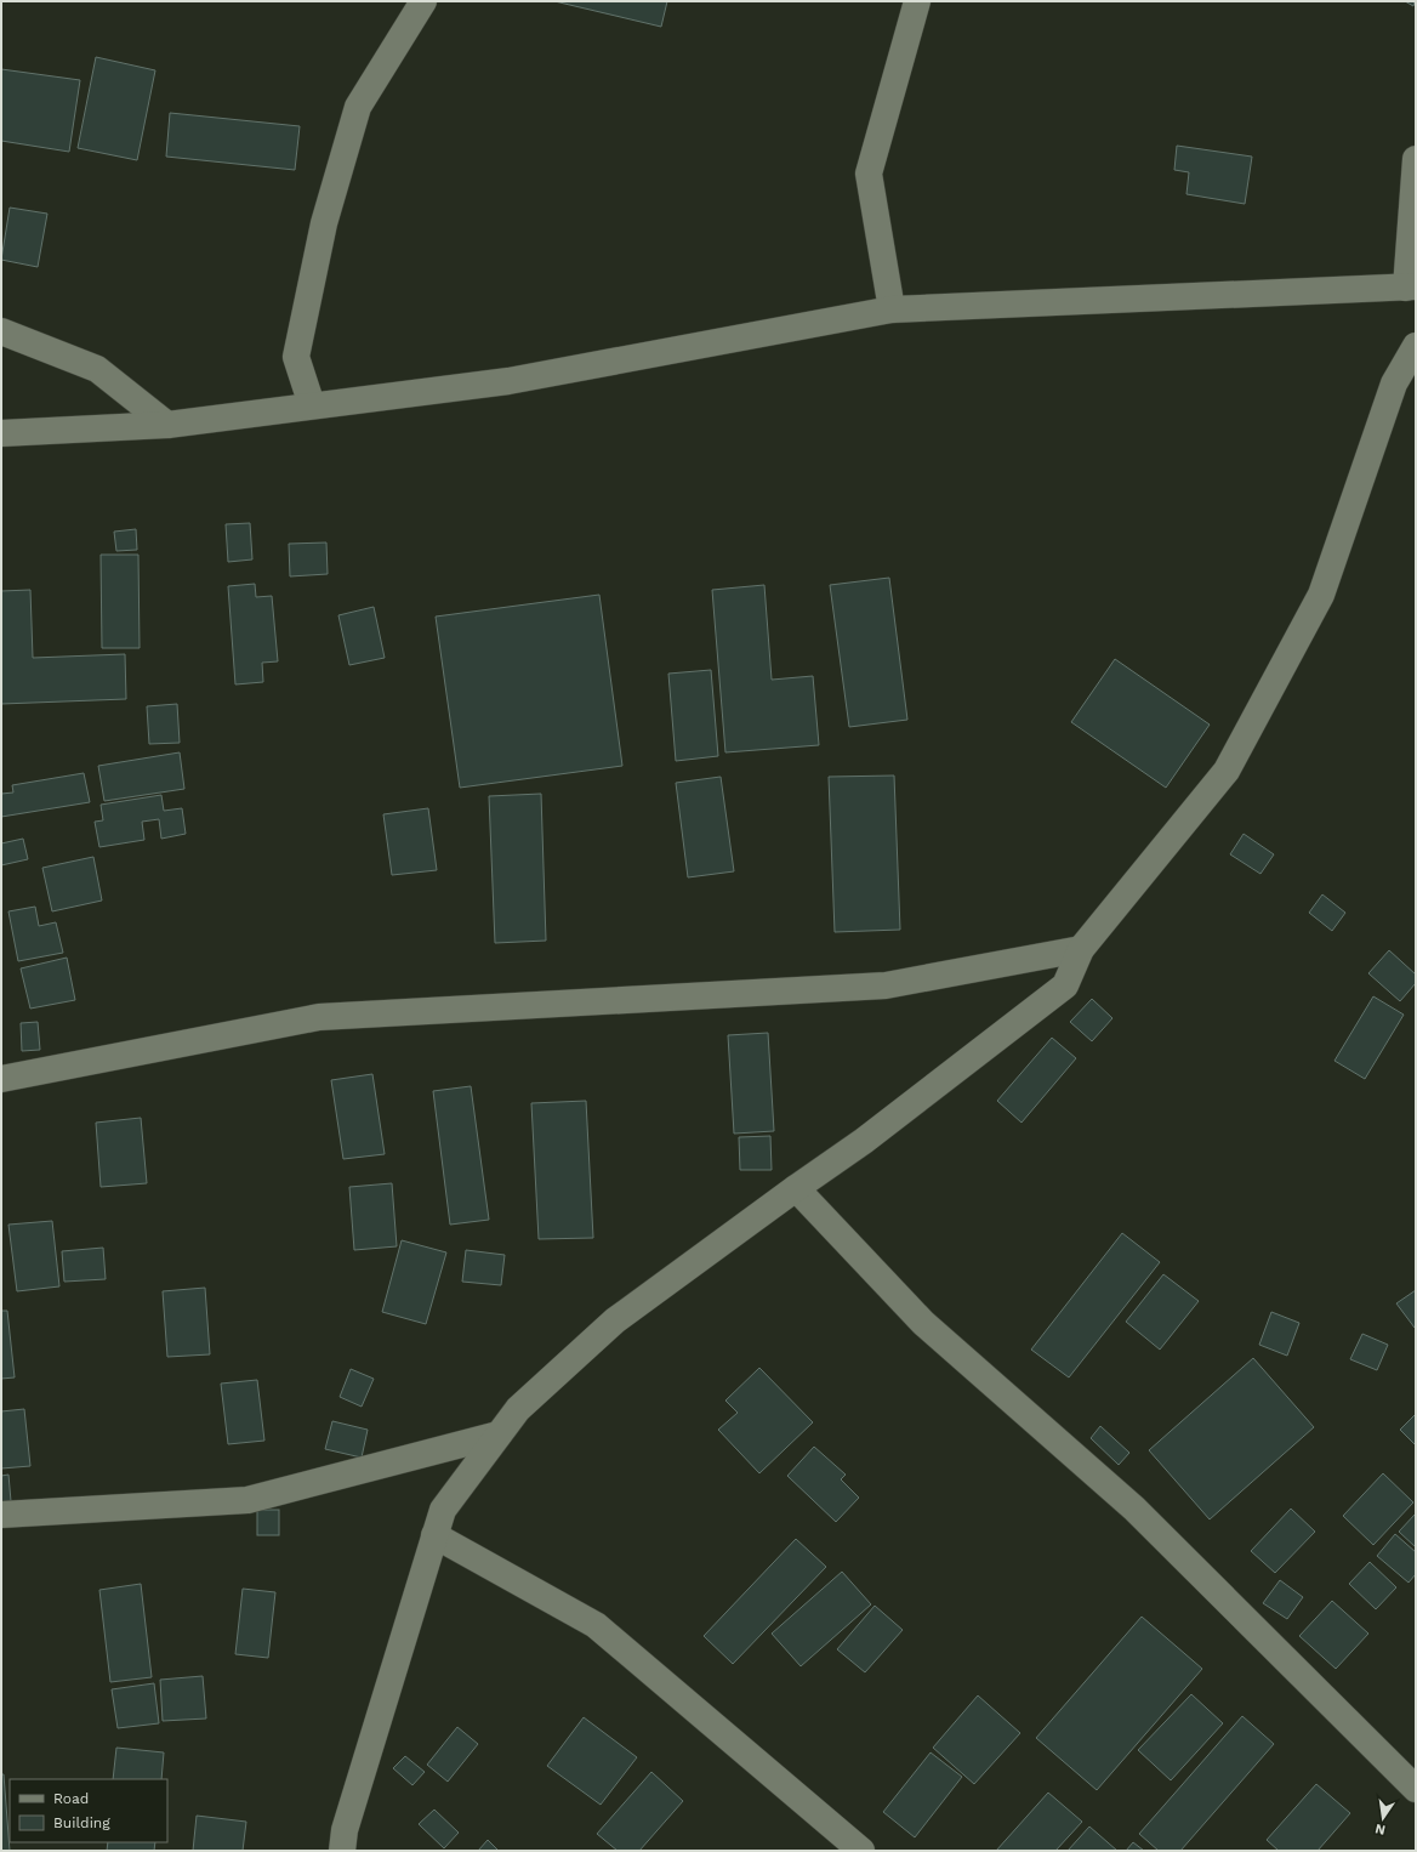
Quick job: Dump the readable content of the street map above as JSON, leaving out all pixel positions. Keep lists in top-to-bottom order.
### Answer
{
  "legend": ["Road", "Building"],
  "north": "bottom"
}
